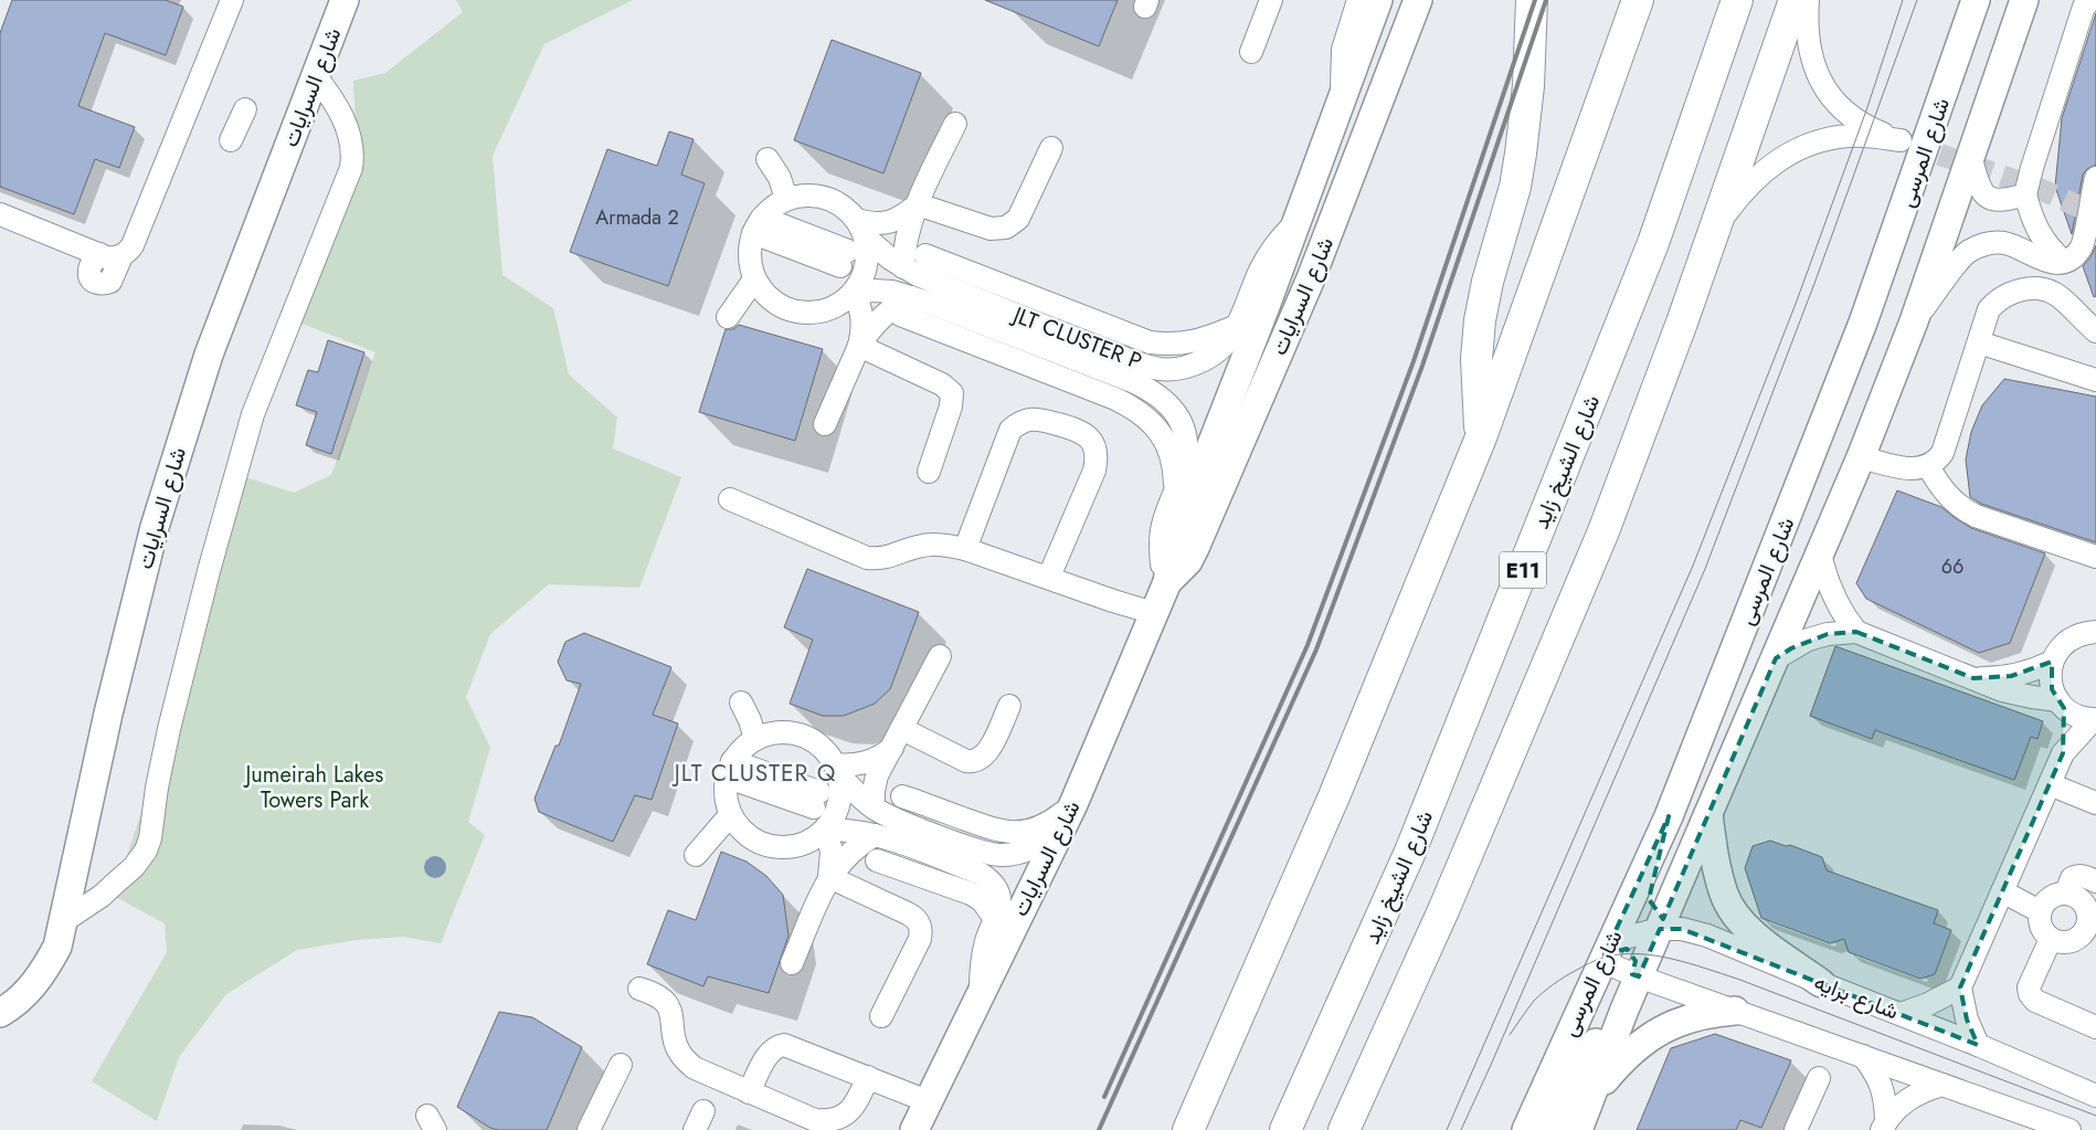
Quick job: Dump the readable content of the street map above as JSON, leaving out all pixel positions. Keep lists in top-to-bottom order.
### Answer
{
  "streets": {
    "highway": ["شارع الشيخ زايد", "E11"],
    "main road": ["شارع السرايات", "شارع المرسى"],
    "street": ["JLT CLUSTER P", "شارع برايه"]
  },
  "crossings": [
    ["شارع السرايات", "JLT CLUSTER P"],
    ["شارع المرسى", "شارع برايه"]
  ],
  "districts": ["JLT CLUSTER Q"],
  "parks": ["Jumeirah Lakes Towers Park"],
  "house_numbers": ["Armada 2", "66"]
}
